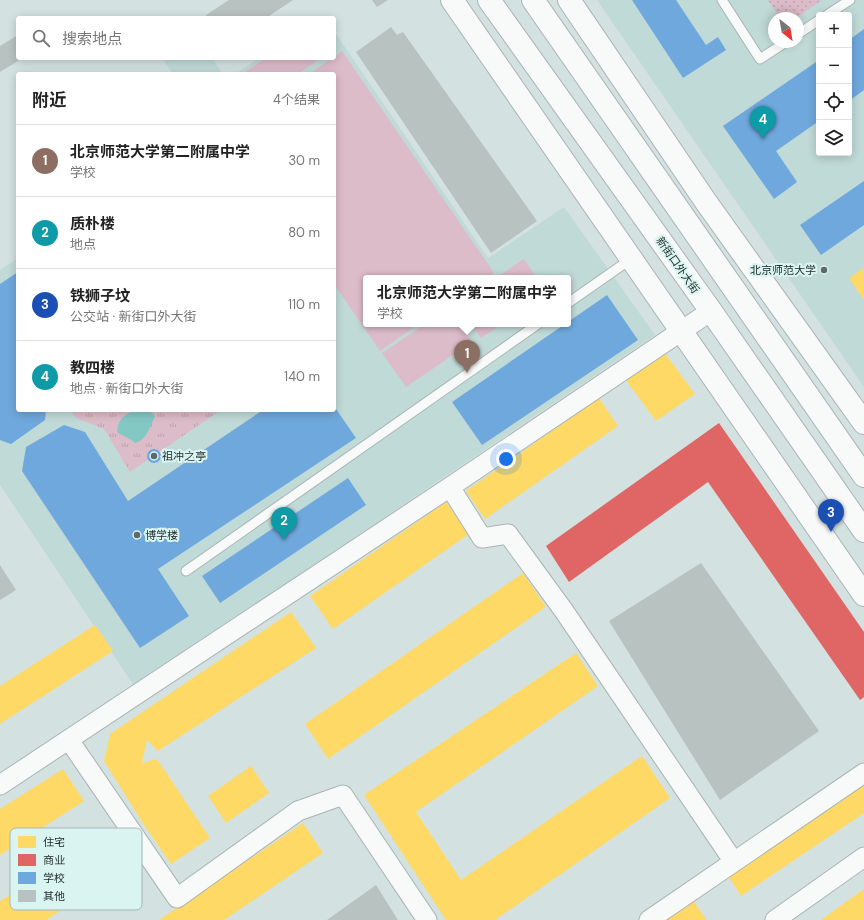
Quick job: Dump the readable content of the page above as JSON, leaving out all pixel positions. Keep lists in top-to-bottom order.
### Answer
{
  "streets": {
    "street": ["新街口外大街"]
  },
  "places": ["北京师范大学", "祖冲之亭", "博学楼"],
  "legend": [
    "住宅",
    "商业",
    "学校",
    "其他"
  ],
  "north": "bottom right",
  "page": {
    "map_buttons": ["+", "−"],
    "search": "搜索地点",
    "heading": ["附近", "4个结果"],
    "pins": [
      "4",
      "1",
      "3",
      "2"
    ],
    "list": [
      {
        "mark": "1",
        "name": "北京师范大学第二附属中学",
        "note": "学校",
        "value": "30 m"
      },
      {
        "mark": "2",
        "name": "质朴楼",
        "note": "地点",
        "value": "80 m"
      },
      {
        "mark": "3",
        "name": "铁狮子坟",
        "note": "公交站 · 新街口外大街",
        "value": "110 m"
      },
      {
        "mark": "4",
        "name": "教四楼",
        "note": "地点 · 新街口外大街",
        "value": "140 m"
      }
    ],
    "popup": ["北京师范大学第二附属中学", "学校"]
  }
}
